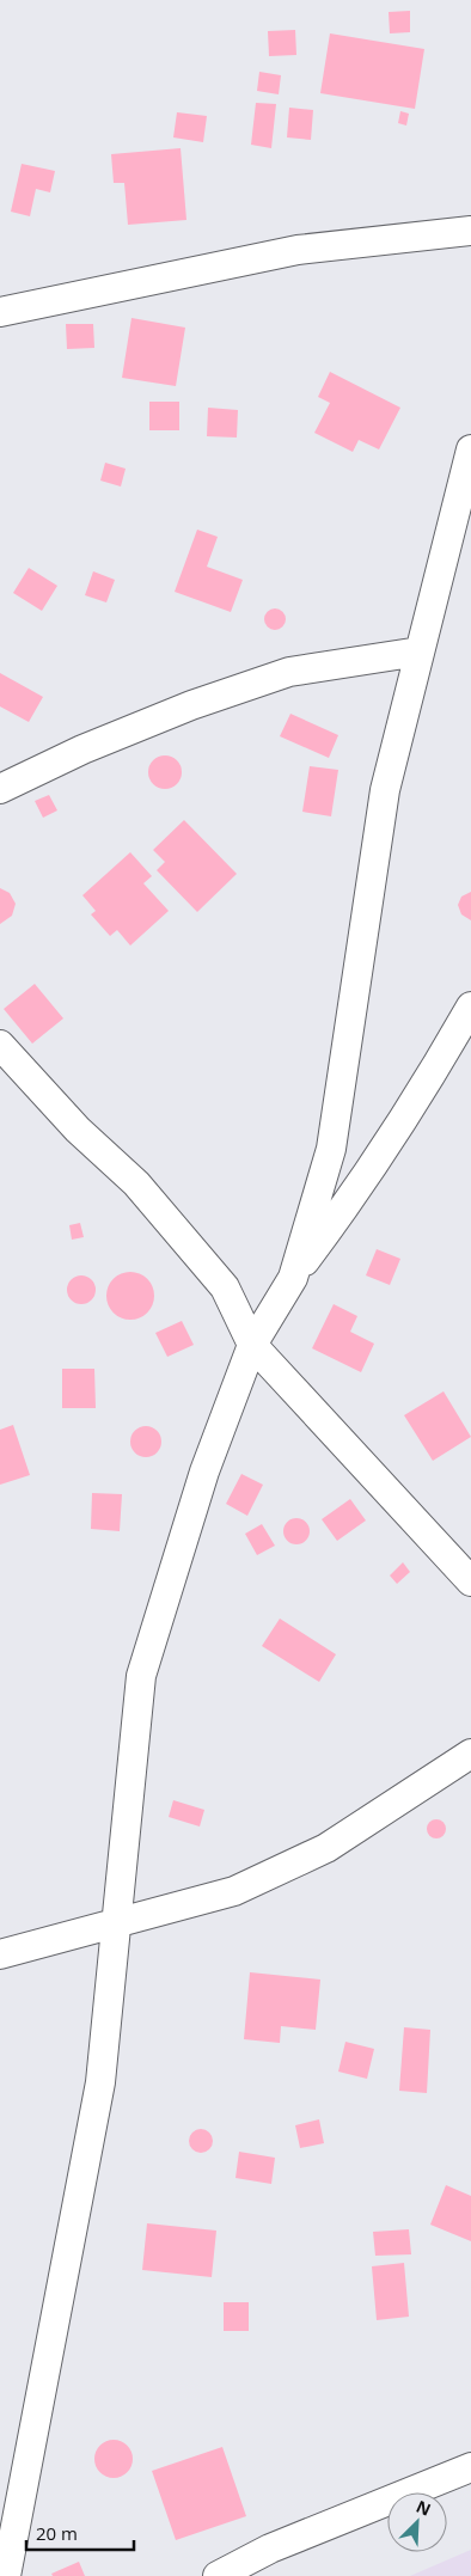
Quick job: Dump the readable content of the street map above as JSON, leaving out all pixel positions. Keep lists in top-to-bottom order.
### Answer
{
  "scale_bar": "20 m",
  "north": "top right"
}
